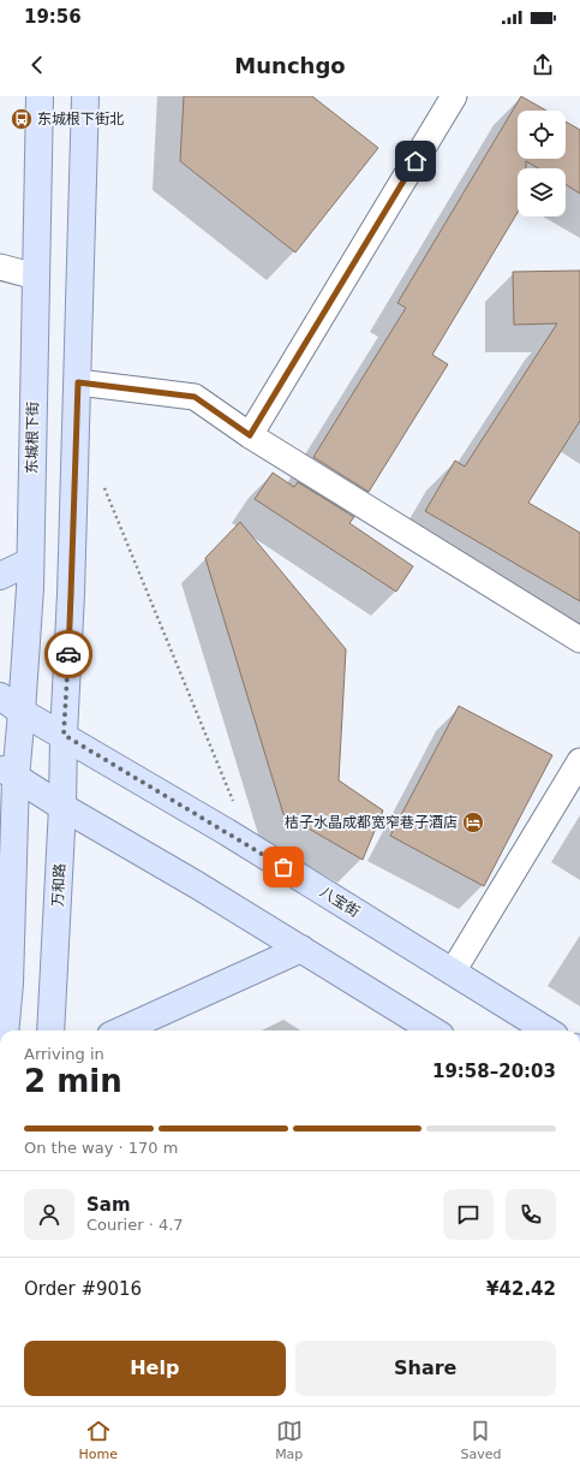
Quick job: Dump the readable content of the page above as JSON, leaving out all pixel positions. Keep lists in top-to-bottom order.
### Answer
{
  "streets": {
    "main road": ["东城根下街", "万和路", "八宝街"]
  },
  "crossings": [
    ["东城根下街", "八宝街"],
    ["万和路", "八宝街"]
  ],
  "places": {
    "bus stop": ["东城根下街北"],
    "hotel": ["桔子水晶成都宽窄巷子酒店"]
  },
  "page": {
    "status": "19:56",
    "header": "Munchgo",
    "heading": ["2 min", "Arriving in", "19:58–20:03"],
    "panel": [
      "Sam",
      "Courier · 4.7",
      "Order #9016",
      "¥42.42"
    ],
    "bar": "On the way · 170 m",
    "buttons": ["Help", "Share"],
    "tabs": ["Home", "Map", "Saved"]
  }
}
